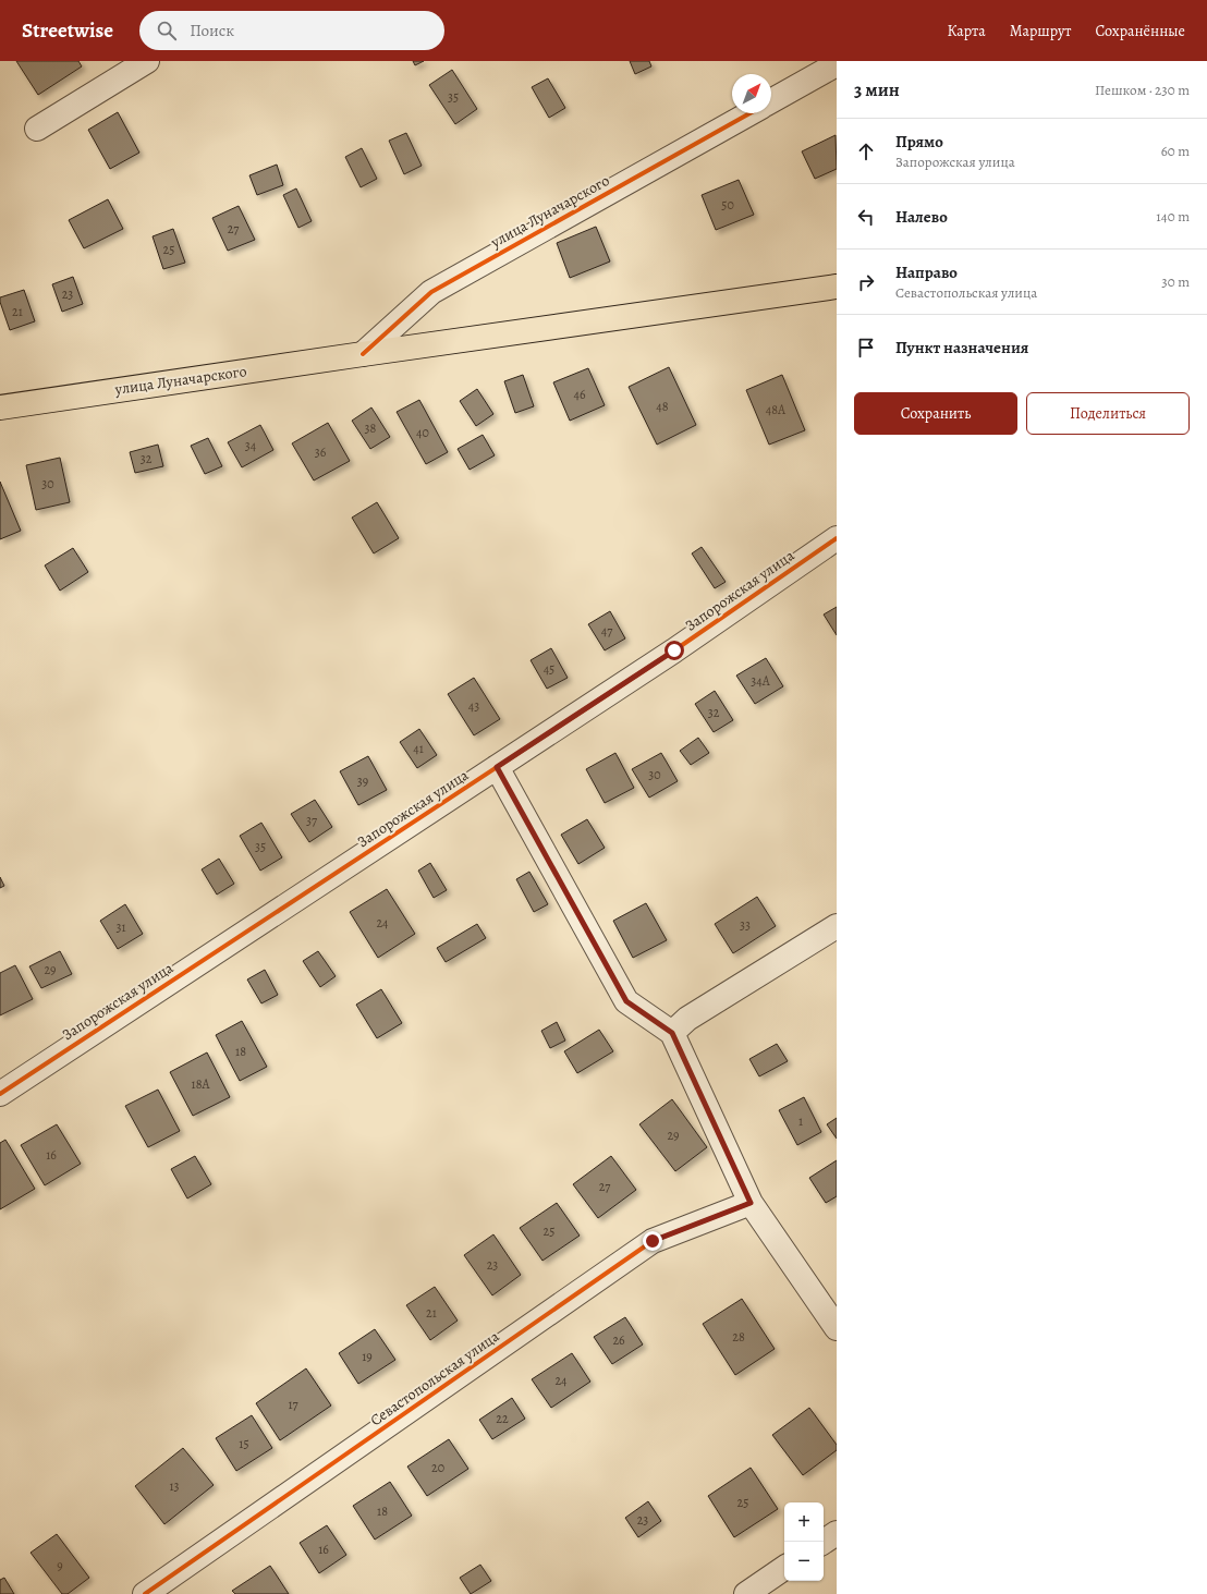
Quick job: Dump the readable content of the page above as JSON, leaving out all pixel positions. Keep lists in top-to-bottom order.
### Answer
{
  "streets": {
    "main road": ["улица Луначарского"],
    "street": ["Запорожская улица", "Севастопольская улица"]
  },
  "house_numbers": [
    "35",
    "50",
    "27",
    "25",
    "23",
    "21",
    "46",
    "48",
    "48А",
    "38",
    "40",
    "34",
    "36",
    "32",
    "30",
    "47",
    "45",
    "34А",
    "43",
    "32",
    "41",
    "30",
    "39",
    "37",
    "35",
    "24",
    "33",
    "31",
    "29",
    "18",
    "18А",
    "1",
    "29",
    "16",
    "27",
    "25",
    "23",
    "21",
    "28",
    "26",
    "19",
    "24",
    "17",
    "22",
    "15",
    "20",
    "13",
    "25",
    "18",
    "23",
    "16",
    "9"
  ],
  "north": "top right",
  "page": {
    "header": "Streetwise",
    "search": "Поиск",
    "nav": ["Карта", "Маршрут", "Сохранённые"],
    "heading": ["3 мин", "Пешком · 230 m"],
    "list": [
      ["Прямо", "Запорожская улица", "60 m"],
      ["Налево", "140 m"],
      ["Направо", "Севастопольская улица", "30 m"],
      "Пункт назначения"
    ],
    "buttons": ["Сохранить", "Поделиться"],
    "map_buttons": ["+", "−"]
  }
}
